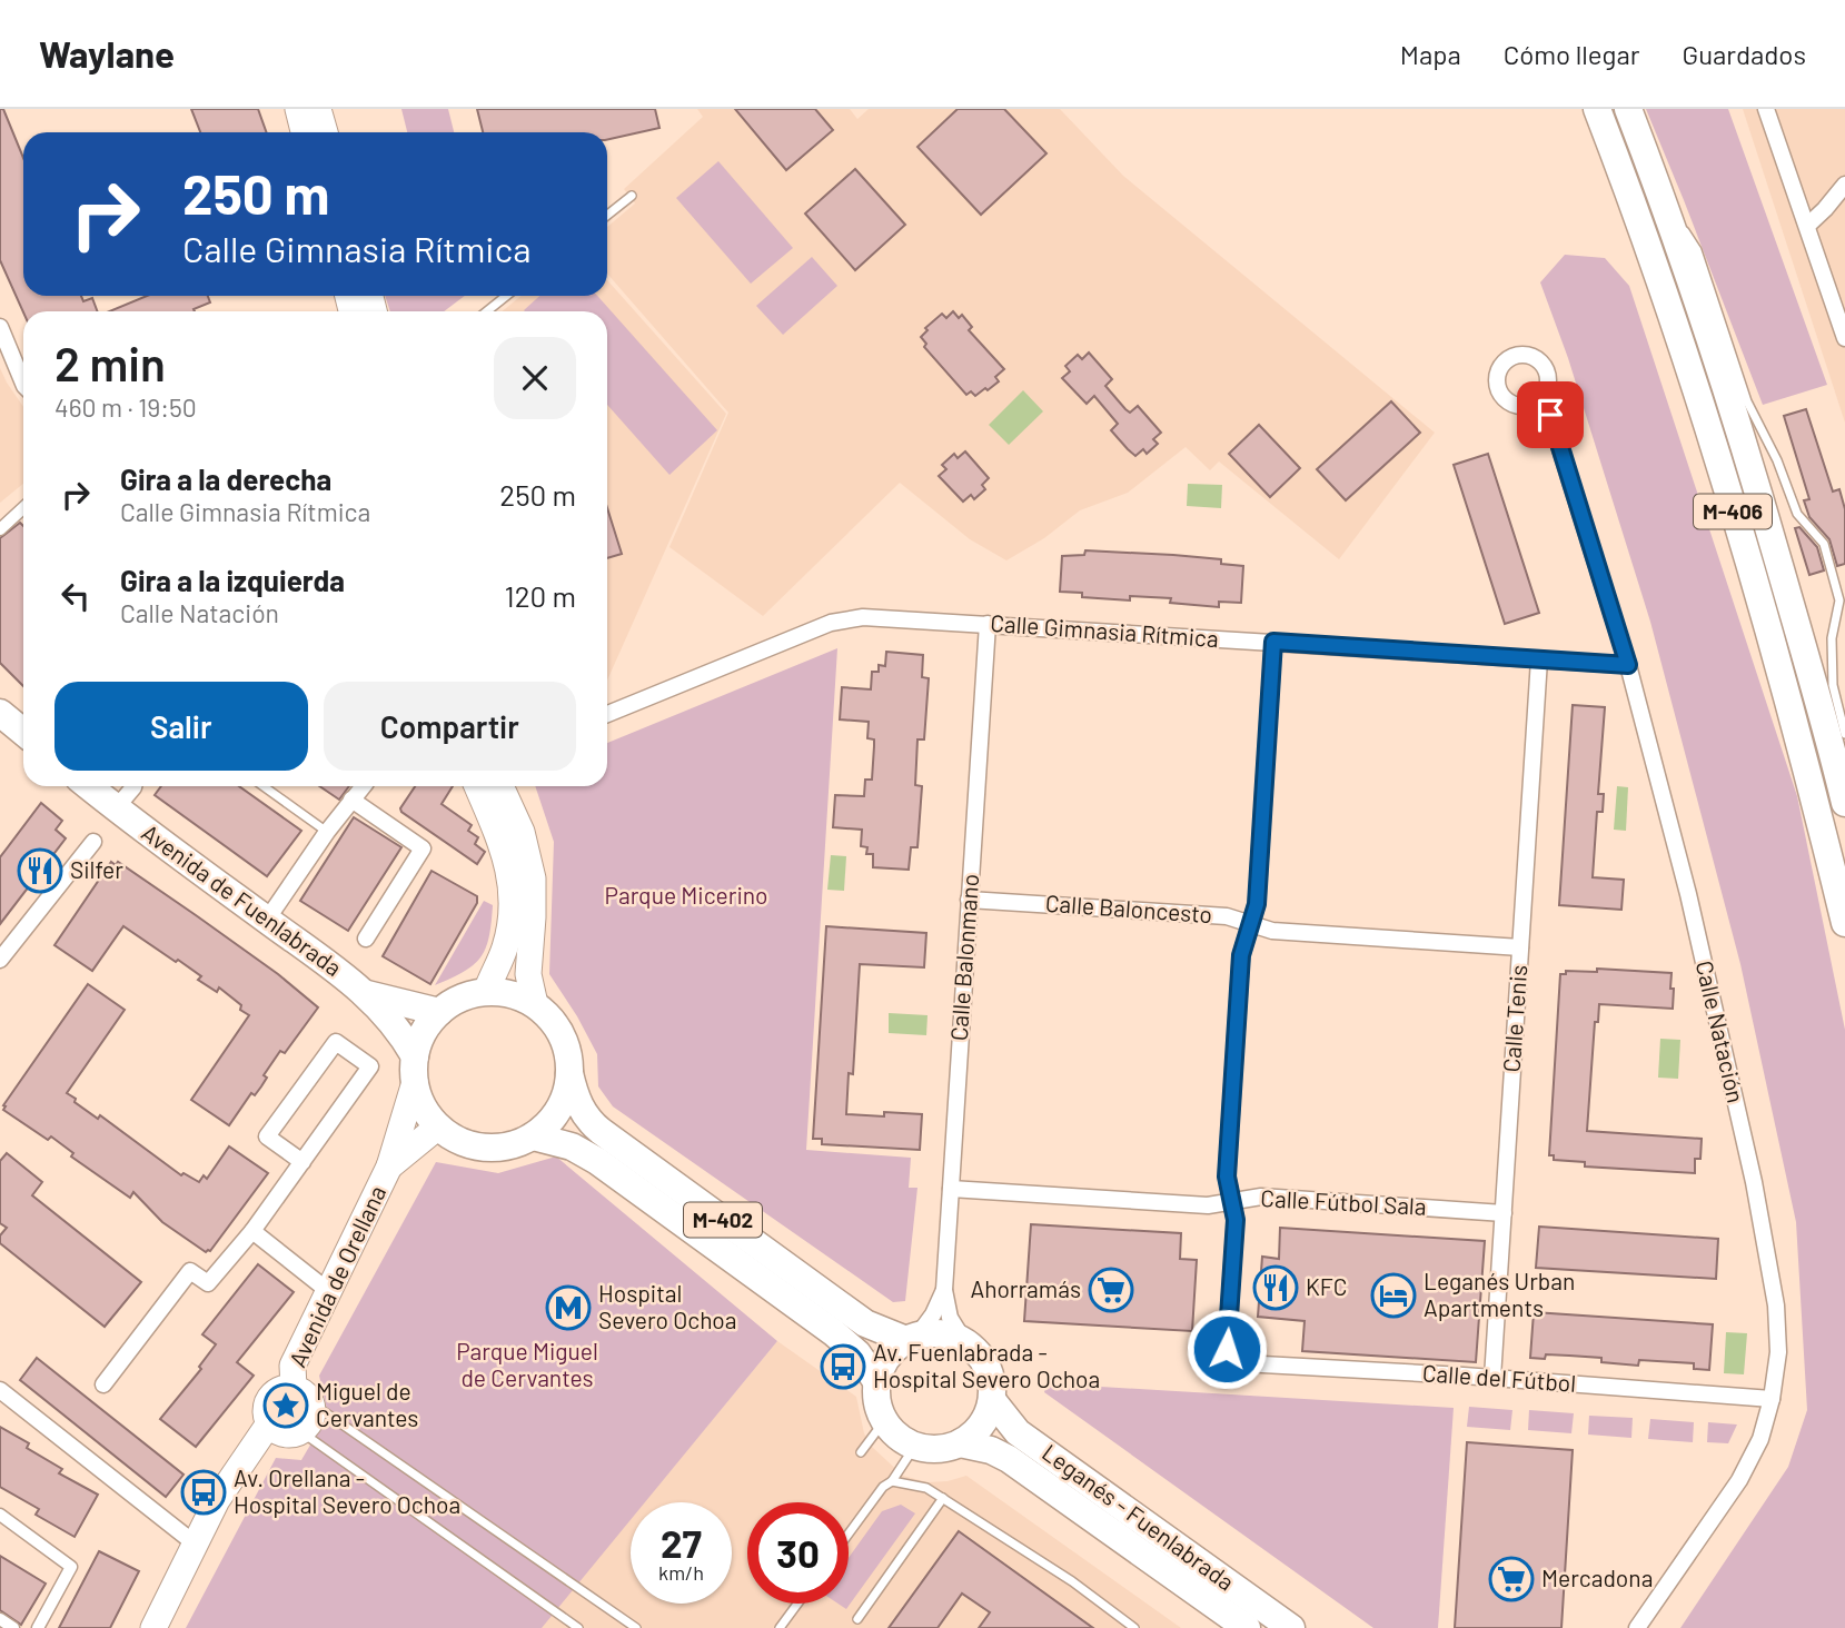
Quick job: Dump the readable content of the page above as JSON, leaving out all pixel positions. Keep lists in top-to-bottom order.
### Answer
{
  "streets": {
    "highway": [
      "M-406",
      "Avenida de Fuenlabrada",
      "M-402",
      "Leganés - Fuenlabrada"
    ],
    "main road": ["Avenida de Orellana"],
    "street": [
      "Calle Gimnasia Rítmica",
      "Calle Baloncesto",
      "Calle Balonmano",
      "Calle Tenis",
      "Calle Natación",
      "Calle Fútbol Sala",
      "Calle del Fútbol"
    ]
  },
  "crossings": [
    ["Calle Gimnasia Rítmica", "Calle Balonmano"],
    ["Calle Gimnasia Rítmica", "Calle Tenis"],
    ["Calle Gimnasia Rítmica", "Calle Natación"],
    ["Avenida de Fuenlabrada", "M-402"],
    ["Avenida de Fuenlabrada", "Avenida de Orellana"],
    ["Calle Baloncesto", "Calle Balonmano"],
    ["Calle Baloncesto", "Calle Tenis"],
    ["Calle Balonmano", "Calle Fútbol Sala"],
    ["Calle Balonmano", "M-402"],
    ["Calle Balonmano", "Leganés - Fuenlabrada"],
    ["Calle Tenis", "Calle Fútbol Sala"],
    ["Calle Tenis", "Calle del Fútbol"],
    ["Calle Natación", "Calle del Fútbol"],
    ["Calle Fútbol Sala", "Calle del Fútbol"],
    ["M-402", "Avenida de Orellana"],
    ["M-402", "Leganés - Fuenlabrada"]
  ],
  "parks": ["Parque Micerino", "Parque Miguel de Cervantes"],
  "places": {
    "restaurant": ["Silfer", "KFC"],
    "supermarket": ["Ahorramás", "Mercadona"],
    "hotel": ["Leganés Urban Apartments"],
    "metro station": ["Hospital Severo Ochoa"],
    "bus stop": ["Av. Fuenlabrada - Hospital Severo Ochoa", "Av. Orellana - Hospital Severo Ochoa"],
    "place": ["Miguel de Cervantes"]
  },
  "page": {
    "header": "Waylane",
    "nav": ["Mapa", "Cómo llegar", "Guardados"],
    "turn": ["250 m", "Calle Gimnasia Rítmica"],
    "heading": ["2 min", "460 m · 19:50"],
    "list": [
      {
        "name": "Gira a la derecha",
        "note": "Calle Gimnasia Rítmica",
        "value": "250 m"
      },
      {
        "name": "Gira a la izquierda",
        "note": "Calle Natación",
        "value": "120 m"
      }
    ],
    "buttons": ["Salir", "Compartir"],
    "speed": "27 km/h",
    "limit": "30"
  }
}
